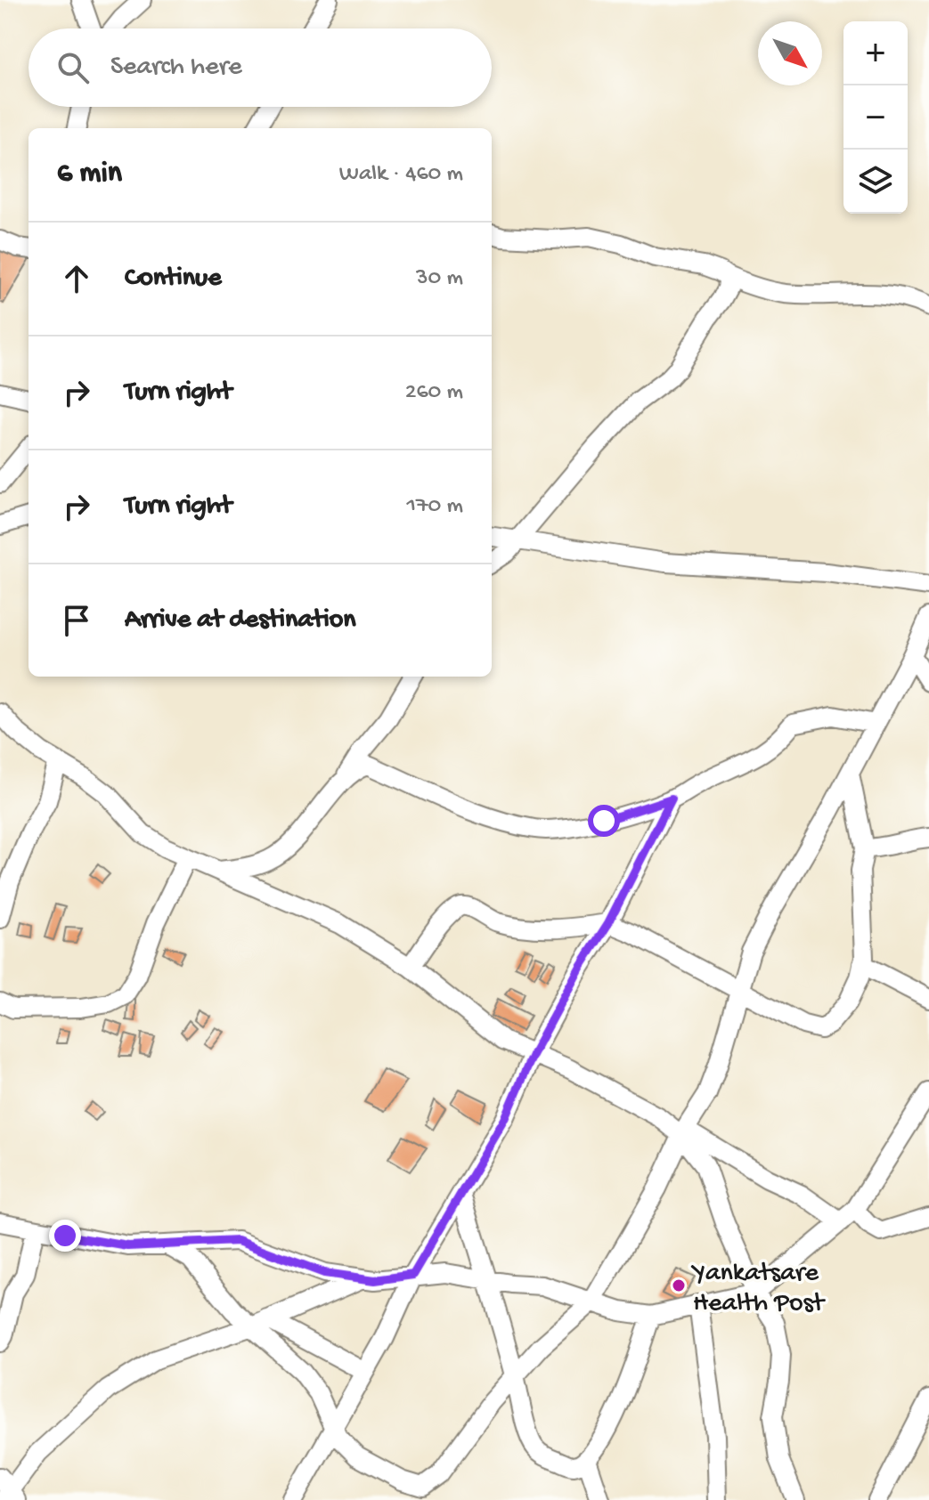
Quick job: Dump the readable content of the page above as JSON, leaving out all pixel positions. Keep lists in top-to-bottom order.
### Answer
{
  "places": ["Yankatsare Health Post"],
  "north": "bottom right",
  "page": {
    "map_buttons": ["+", "−"],
    "search": "Search here",
    "heading": ["6 min", "Walk · 460 m"],
    "list": [
      ["Continue", "30 m"],
      ["Turn right", "260 m"],
      ["Turn right", "170 m"],
      "Arrive at destination"
    ]
  }
}
